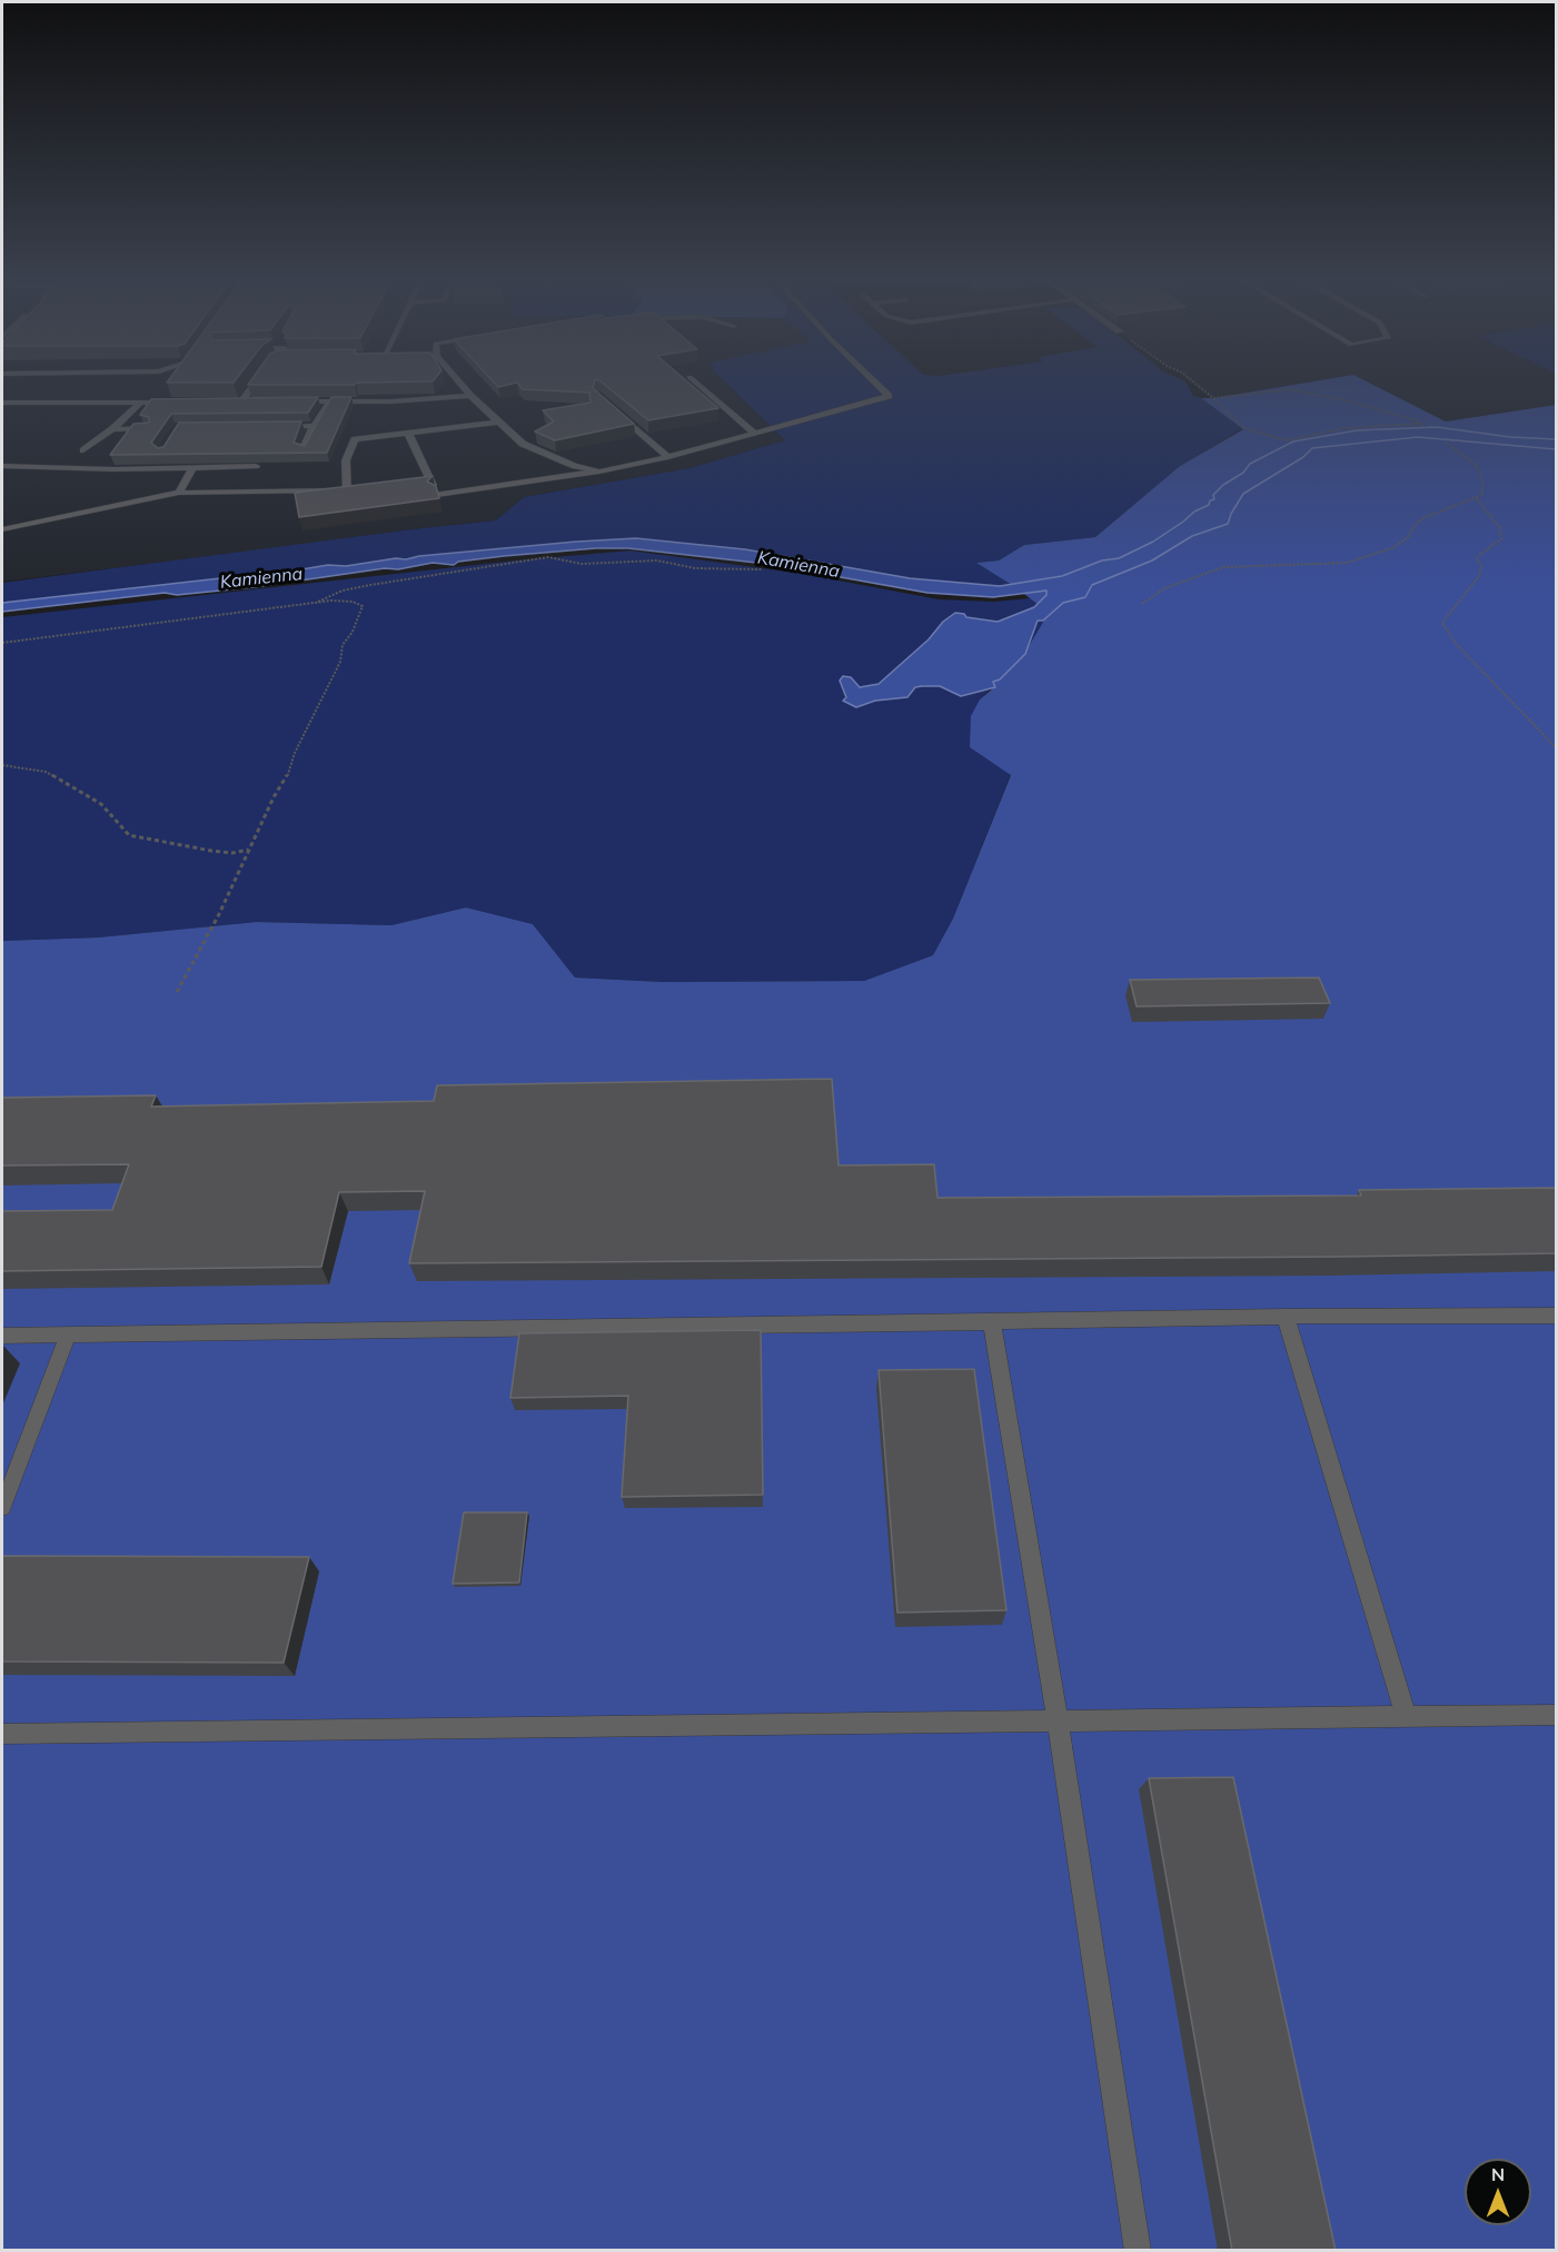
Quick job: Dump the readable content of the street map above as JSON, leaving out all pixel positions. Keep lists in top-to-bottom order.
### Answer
{
  "water": ["Kamienna"],
  "north": "top"
}
